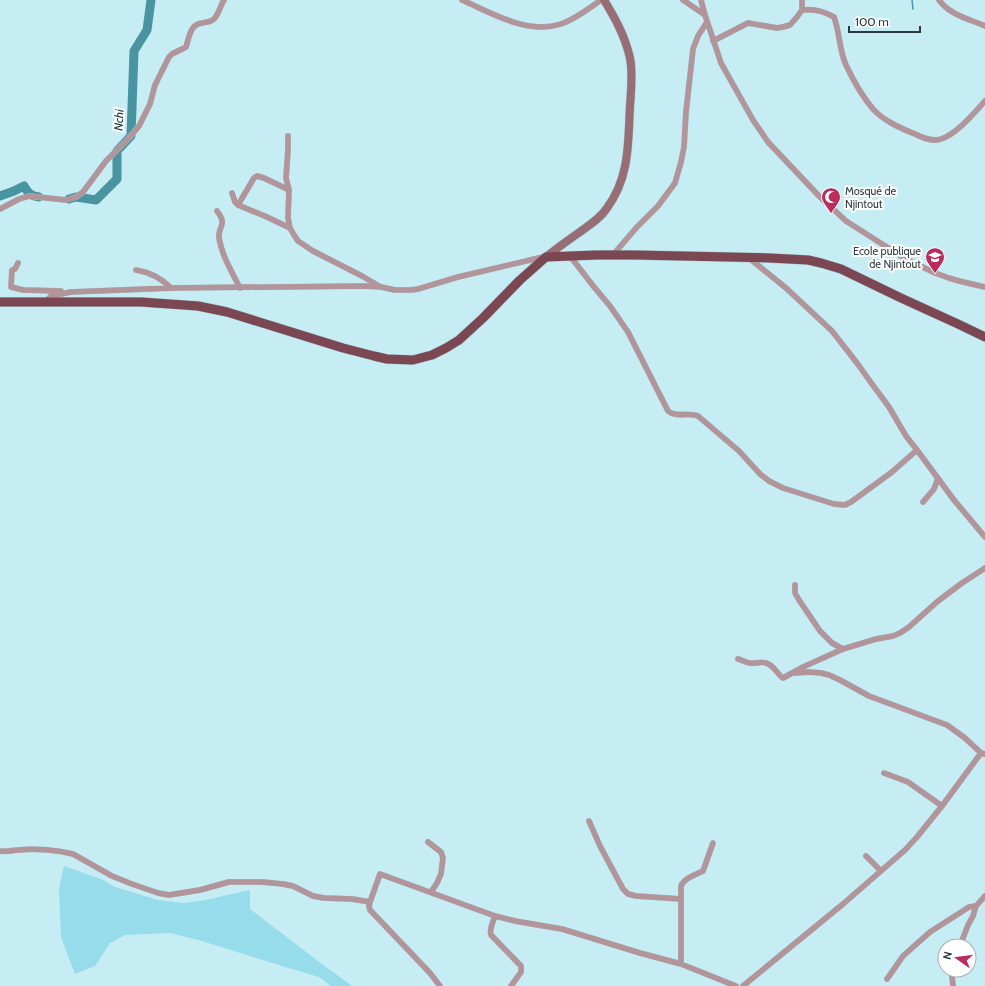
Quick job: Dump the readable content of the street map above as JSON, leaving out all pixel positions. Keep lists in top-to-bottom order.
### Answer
{
  "water": ["Nchi"],
  "places": {
    "mosque": ["Mosqué de Njintout"],
    "school or university": ["Ecole publique de Njintout"]
  },
  "scale_bar": "100 m",
  "north": "left"
}
